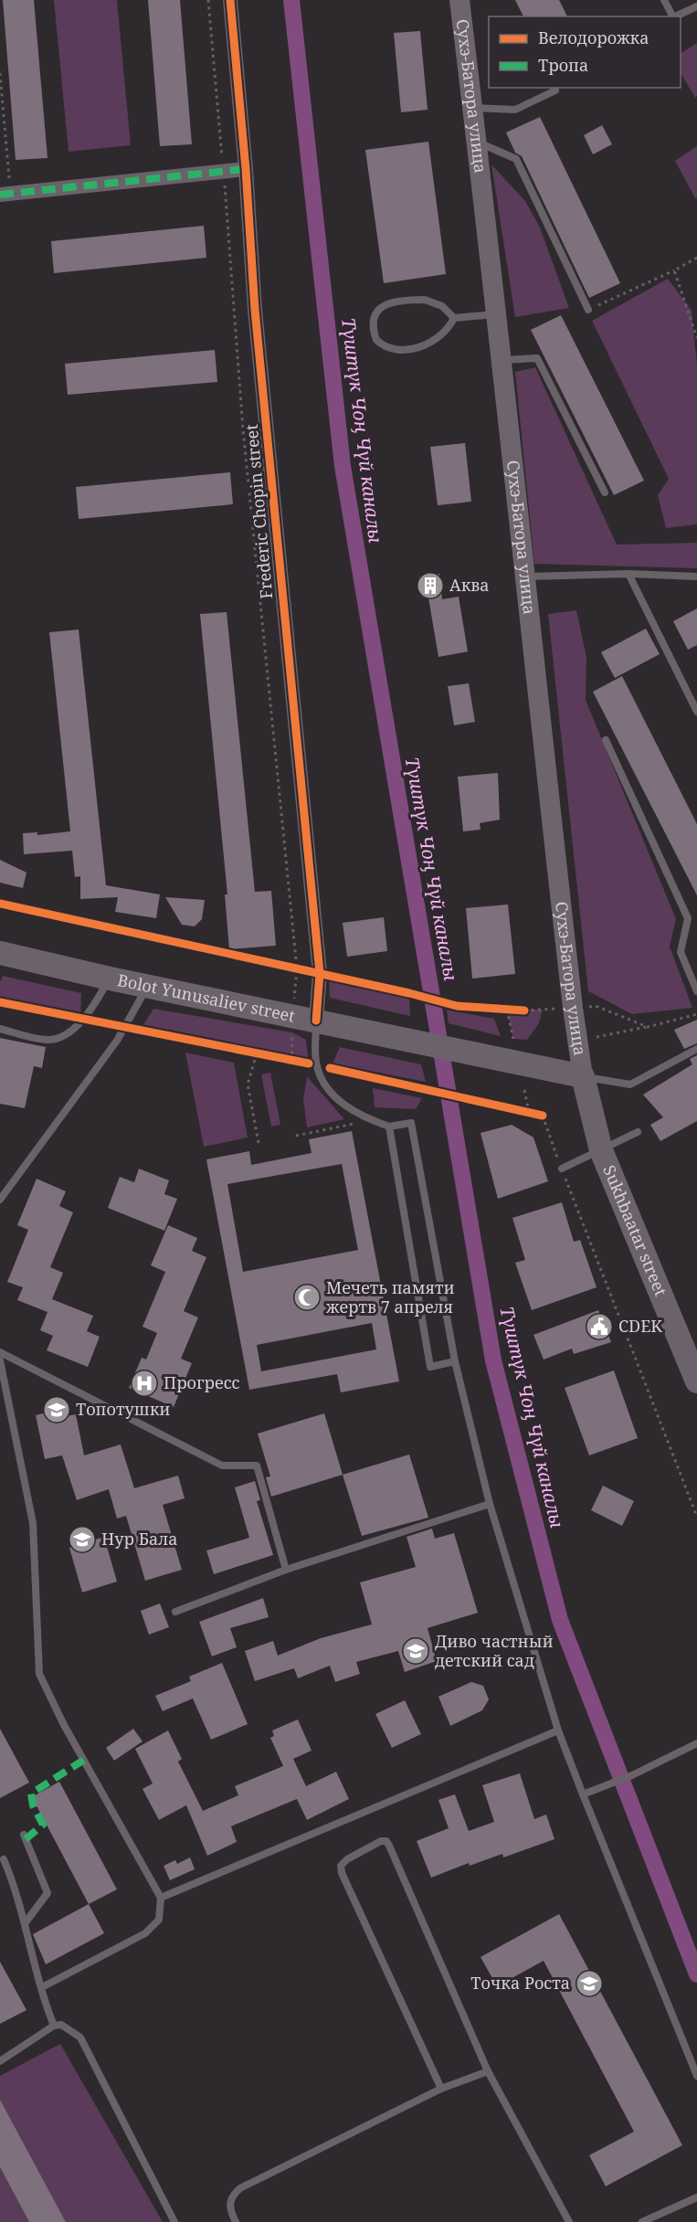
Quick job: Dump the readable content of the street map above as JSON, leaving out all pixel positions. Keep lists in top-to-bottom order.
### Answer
{
  "streets": {
    "main road": ["Сухэ-Батора улица", "Bolot Yunusaliev street", "Sukhbaatar street"],
    "street": ["Frederic Chopin street"]
  },
  "crossings": [
    ["Сухэ-Батора улица", "Bolot Yunusaliev street"],
    ["Сухэ-Батора улица", "Sukhbaatar street"],
    ["Frederic Chopin street", "Bolot Yunusaliev street"],
    ["Bolot Yunusaliev street", "Sukhbaatar street"]
  ],
  "water": ["Түштүк Чоң Чүй каналы"],
  "places": {
    "building": ["Аква"],
    "mosque": ["Мечеть памяти жертв 7 апреля"],
    "public building": ["CDEK"],
    "hospital": ["Прогресс"],
    "school or university": [
      "Топотушки",
      "Нур Бала",
      "Диво частный детский сад",
      "Точка Роста"
    ]
  },
  "legend": ["Велодорожка", "Тропа"]
}
